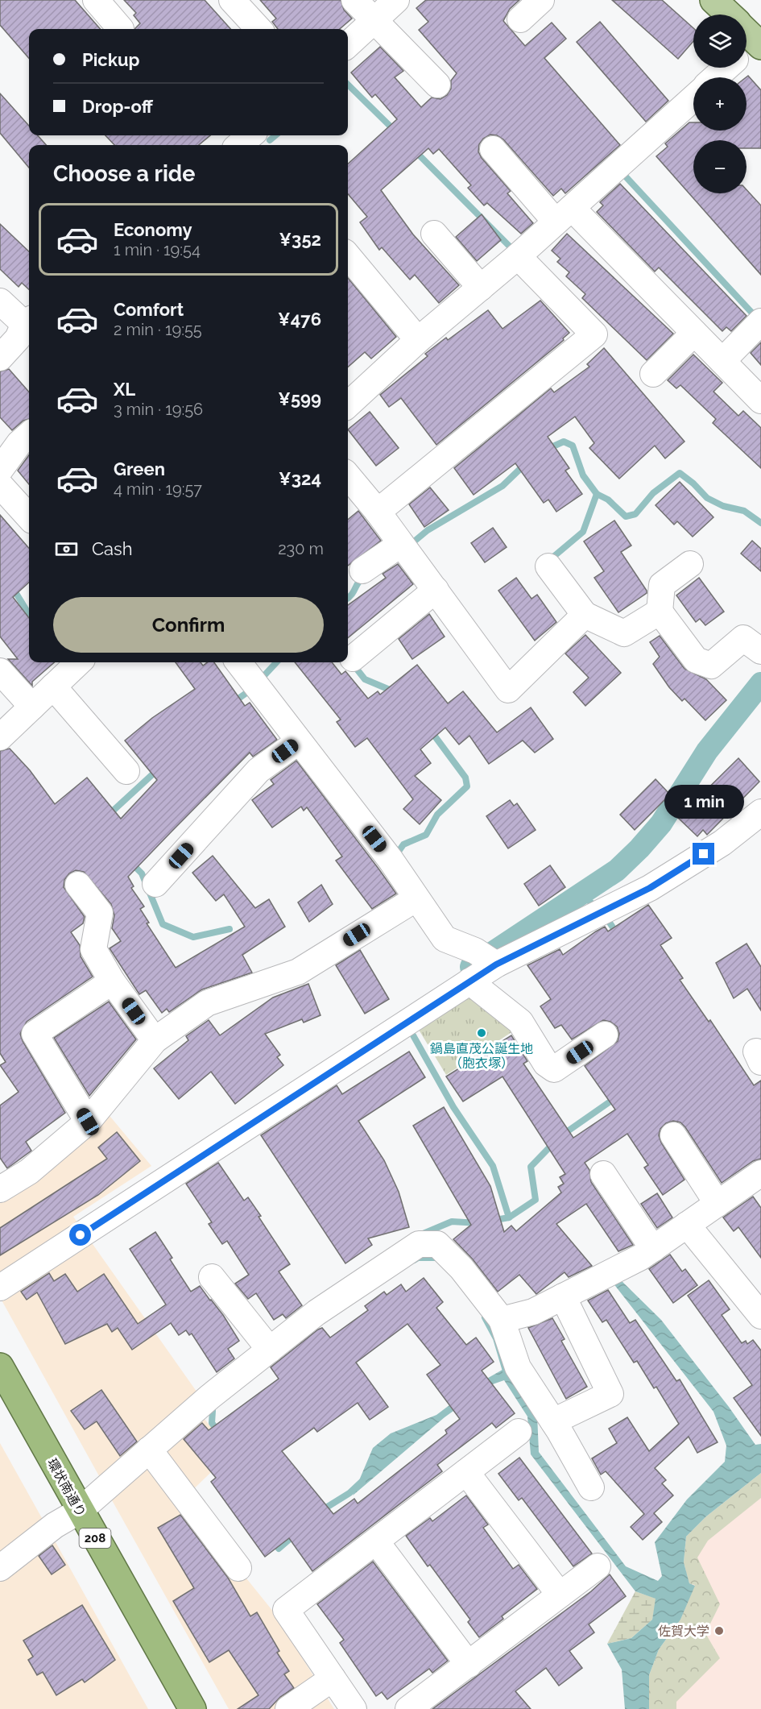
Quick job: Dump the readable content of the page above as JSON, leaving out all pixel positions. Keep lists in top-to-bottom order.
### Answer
{
  "streets": {
    "highway": ["環状南通り", "208"]
  },
  "places": ["鍋島直茂公誕生地 （胞衣塚）", "佐賀大学"],
  "page": {
    "map_buttons": ["+", "−"],
    "banner": ["Pickup", "Drop-off"],
    "heading": "Choose a ride",
    "list": [
      {
        "name": "Economy",
        "note": "1 min · 19:54",
        "value": "¥352"
      },
      {
        "name": "Comfort",
        "note": "2 min · 19:55",
        "value": "¥476"
      },
      {
        "name": "XL",
        "note": "3 min · 19:56",
        "value": "¥599"
      },
      {
        "name": "Green",
        "note": "4 min · 19:57",
        "value": "¥324"
      }
    ],
    "pay": ["Cash", "230 m"],
    "buttons": "Confirm",
    "bubble": "1 min"
  }
}
